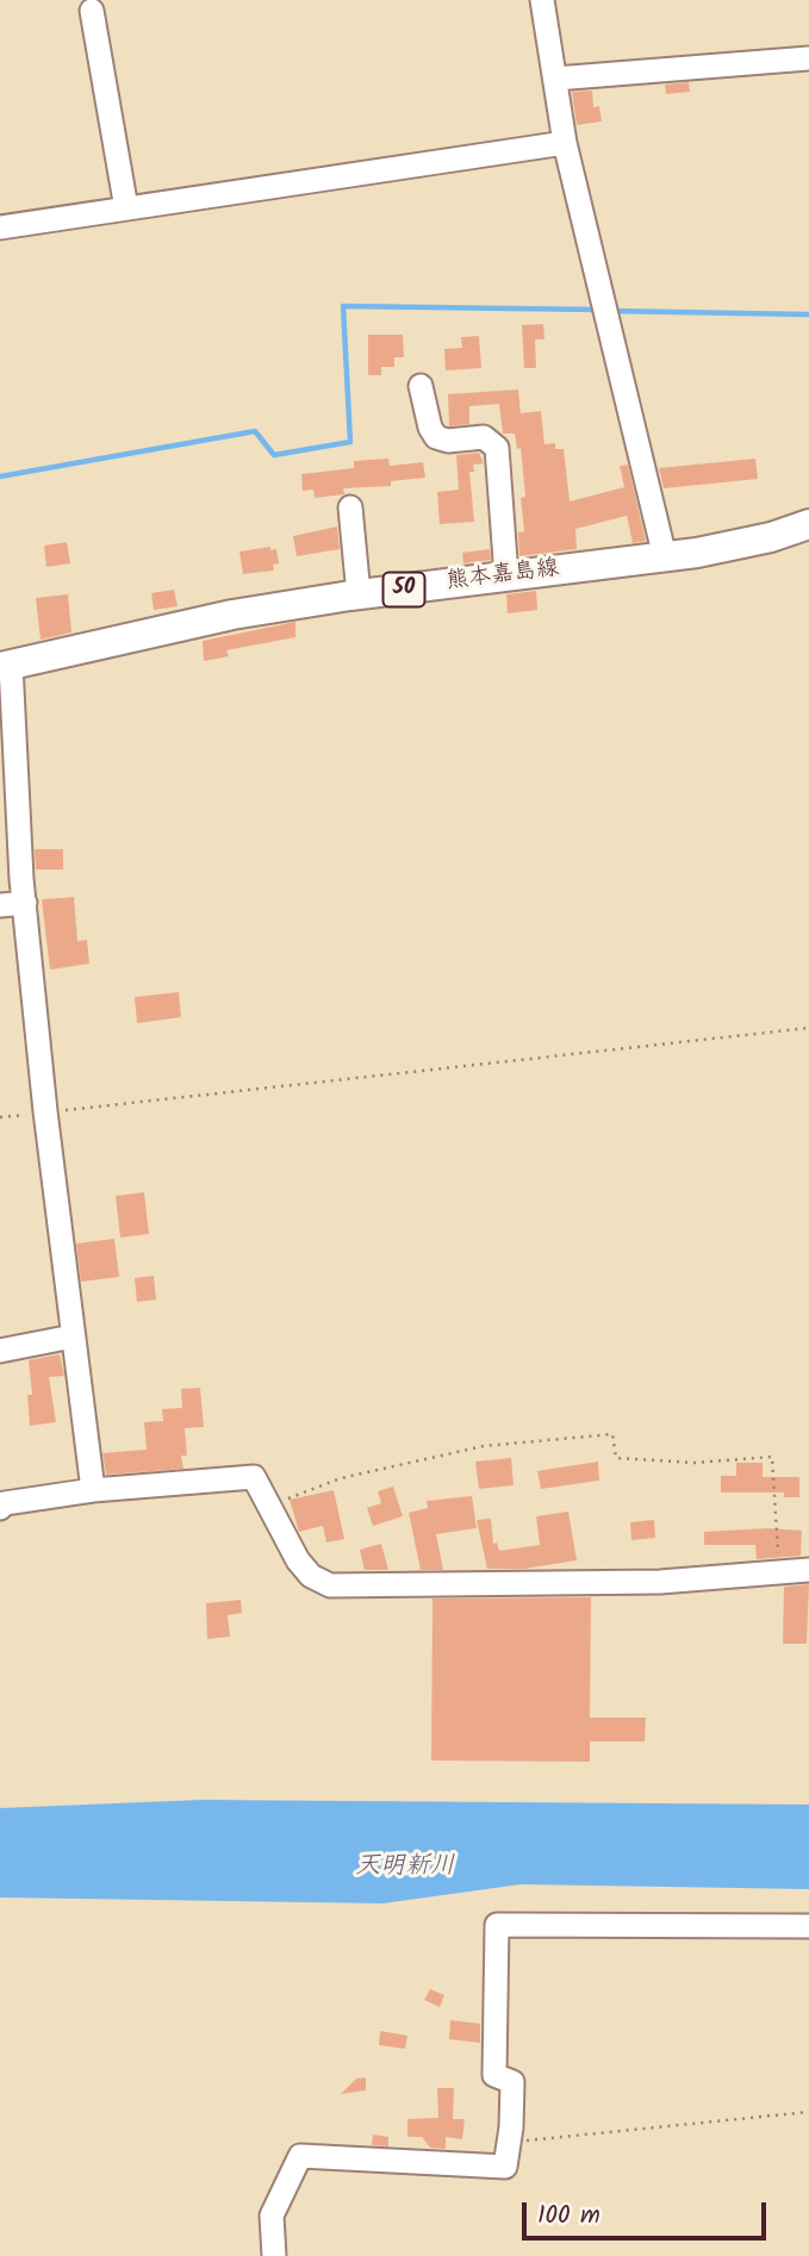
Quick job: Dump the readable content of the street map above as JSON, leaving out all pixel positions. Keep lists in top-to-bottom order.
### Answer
{
  "streets": {
    "main road": ["熊本嘉島線", "50"]
  },
  "water": ["天明新川"],
  "scale_bar": "100 m"
}
